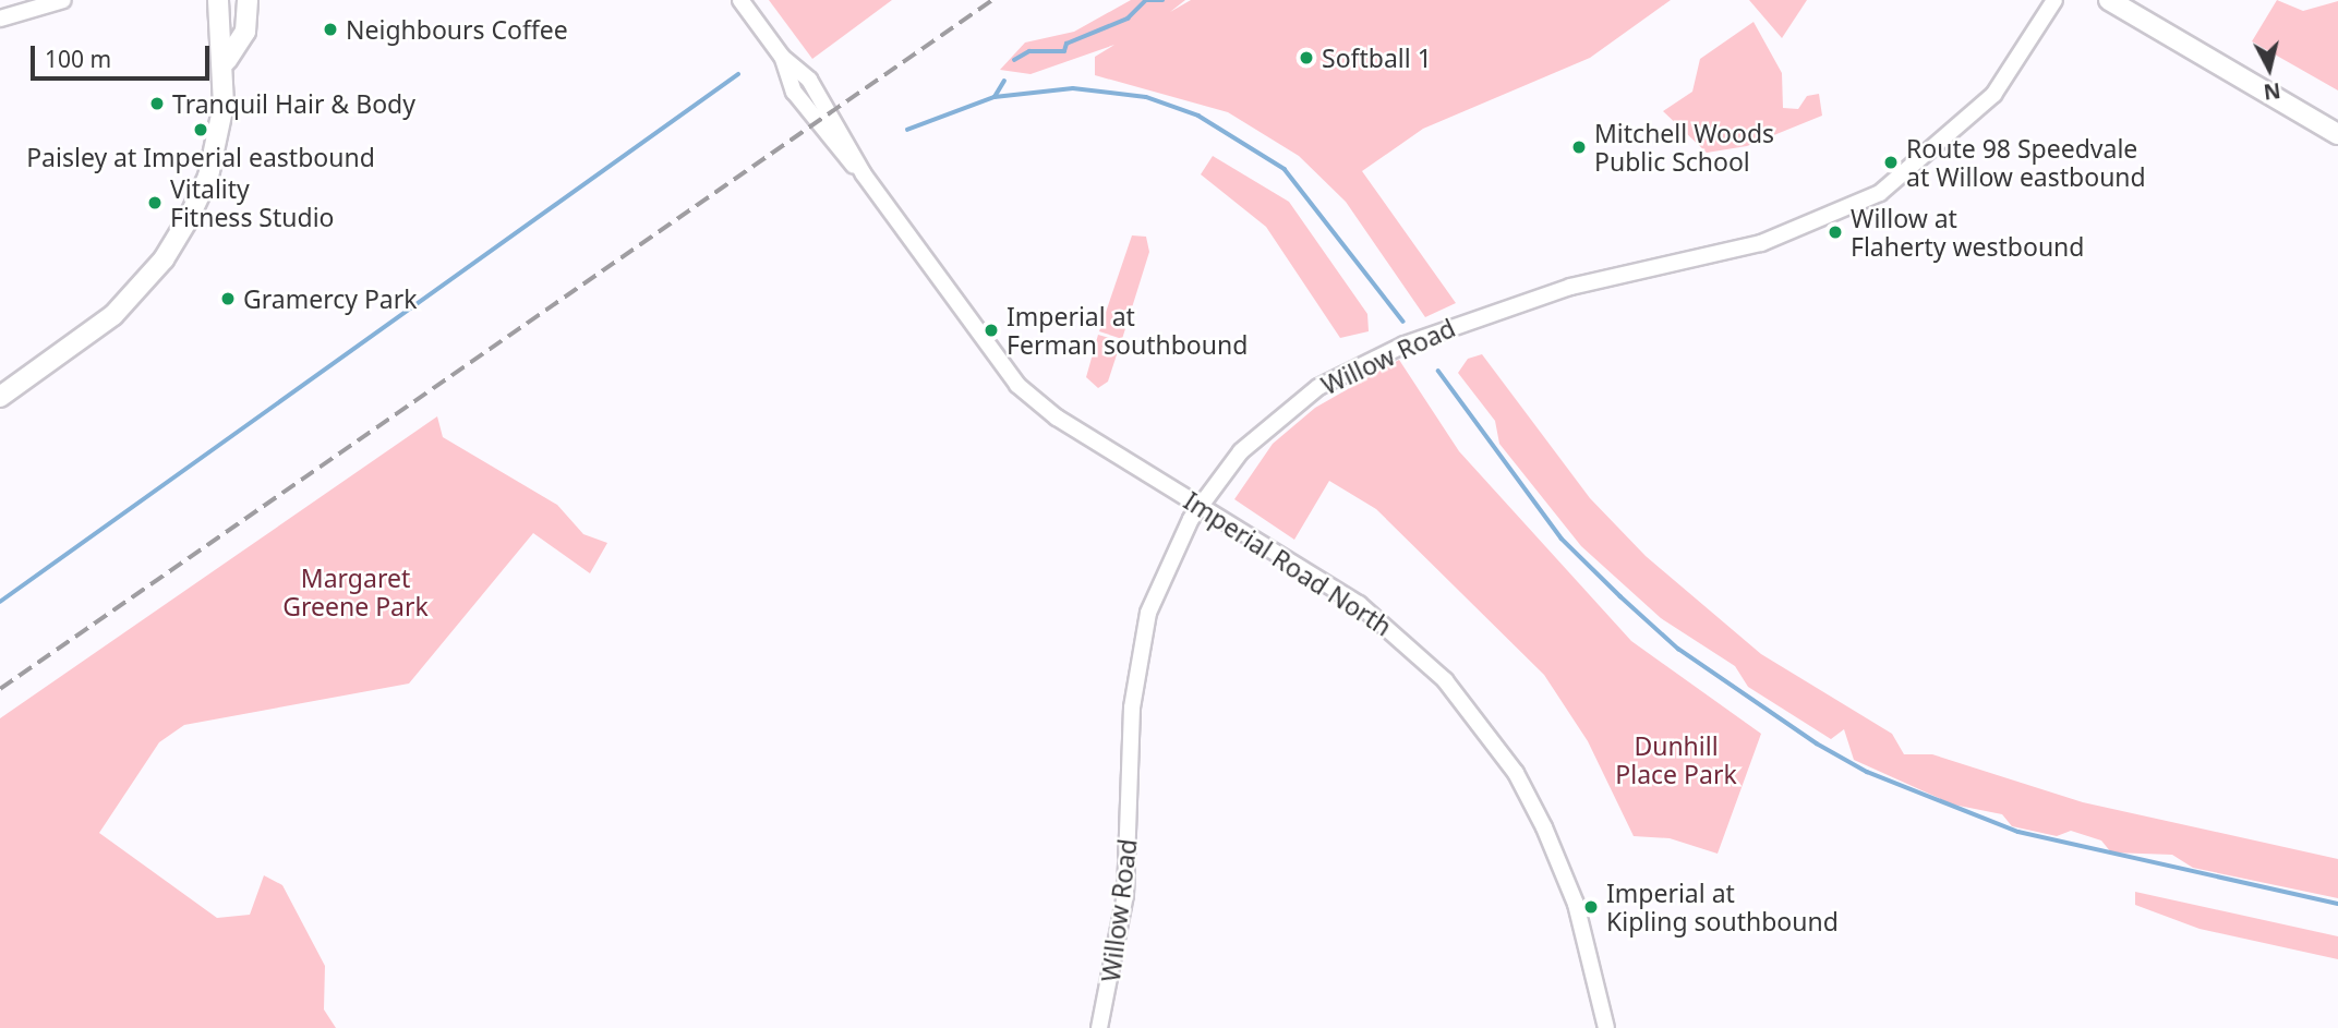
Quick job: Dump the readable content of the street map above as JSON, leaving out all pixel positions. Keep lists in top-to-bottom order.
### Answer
{
  "streets": {
    "street": ["Willow Road", "Imperial Road North"]
  },
  "crossings": [
    ["Willow Road", "Imperial Road North"]
  ],
  "parks": ["Margaret Greene Park", "Dunhill Place Park"],
  "places": [
    "Neighbours Coffee",
    "Softball 1",
    "Tranquil Hair & Body",
    "Paisley at Imperial eastbound",
    "Mitchell Woods Public School",
    "Route 98 Speedvale at Willow eastbound",
    "Vitality Fitness Studio",
    "Willow at Flaherty westbound",
    "Gramercy Park",
    "Imperial at Ferman southbound",
    "Imperial at Kipling southbound"
  ],
  "scale_bar": "100 m",
  "north": "bottom"
}
